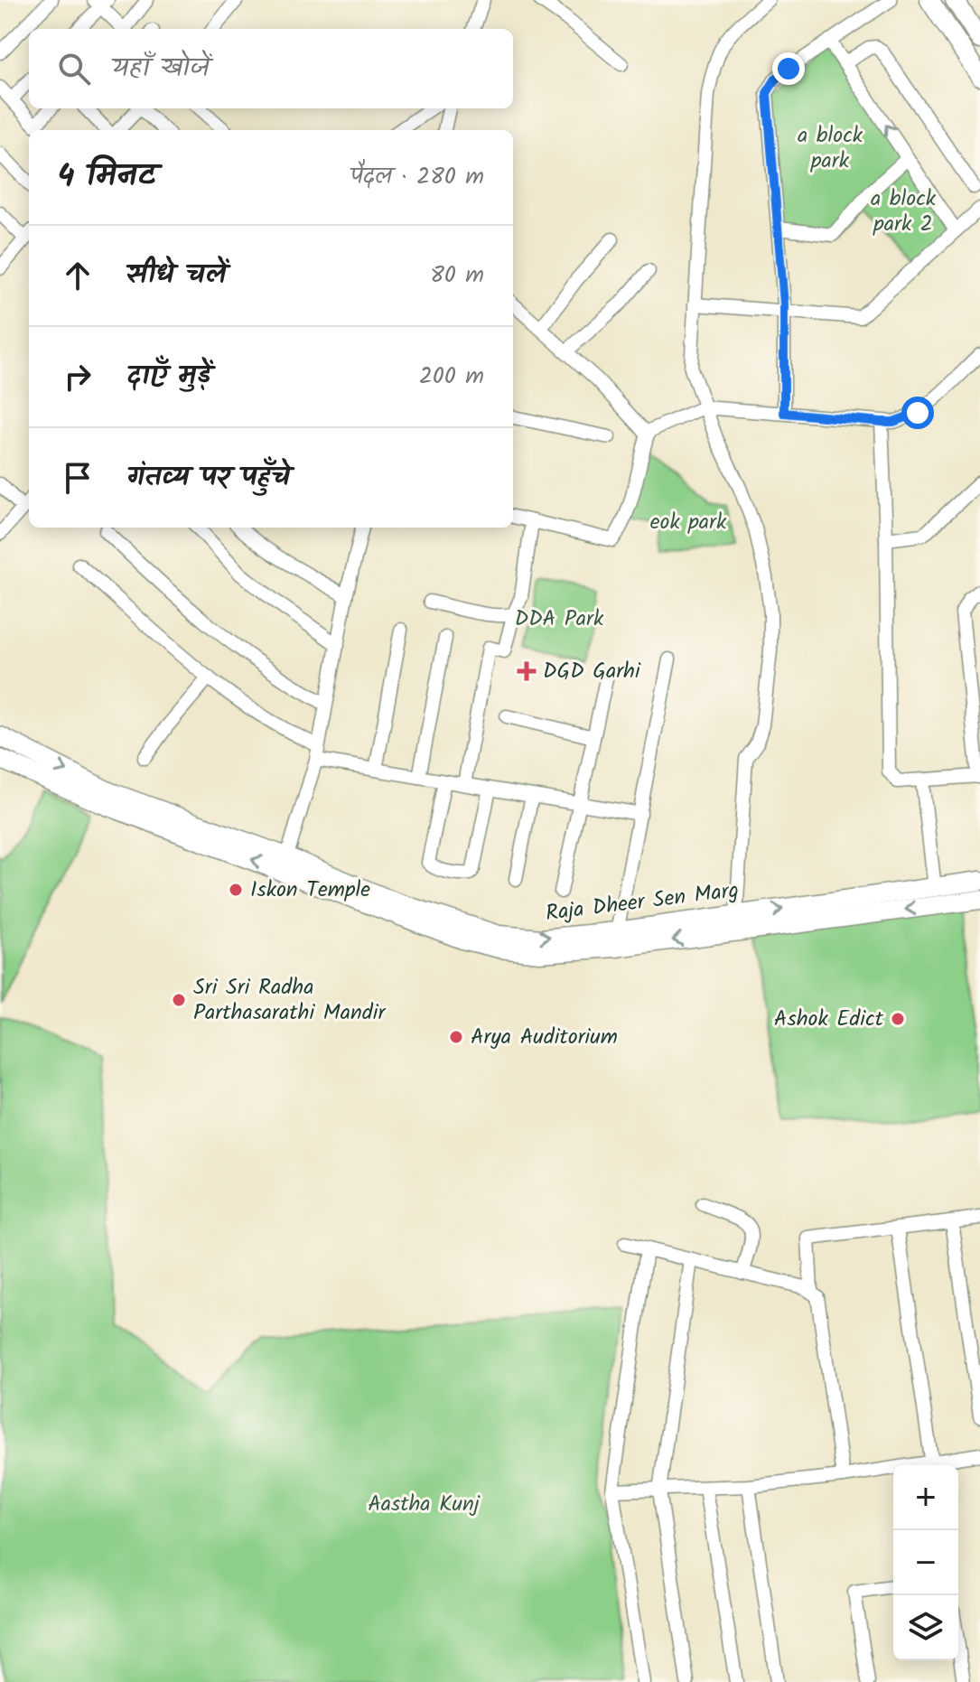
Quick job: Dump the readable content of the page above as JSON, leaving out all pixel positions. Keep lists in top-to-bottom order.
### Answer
{
  "streets": {
    "street": ["Raja Dheer Sen Marg"]
  },
  "parks": [
    "a block park",
    "a block park 2",
    "eok park",
    "DDA Park",
    "Aastha Kunj"
  ],
  "places": {
    "health": ["DGD Garhi"],
    "other": [
      "Iskon Temple",
      "Sri Sri Radha Parthasarathi Mandir",
      "Ashok Edict",
      "Arya Auditorium"
    ]
  },
  "page": {
    "search": "यहाँ खोजें",
    "heading": ["4 मिनट", "पैदल · 280 m"],
    "list": [
      ["सीधे चलें", "80 m"],
      ["दाएँ मुड़ें", "200 m"],
      "गंतव्य पर पहुँचे"
    ],
    "map_buttons": ["+", "−"]
  }
}
